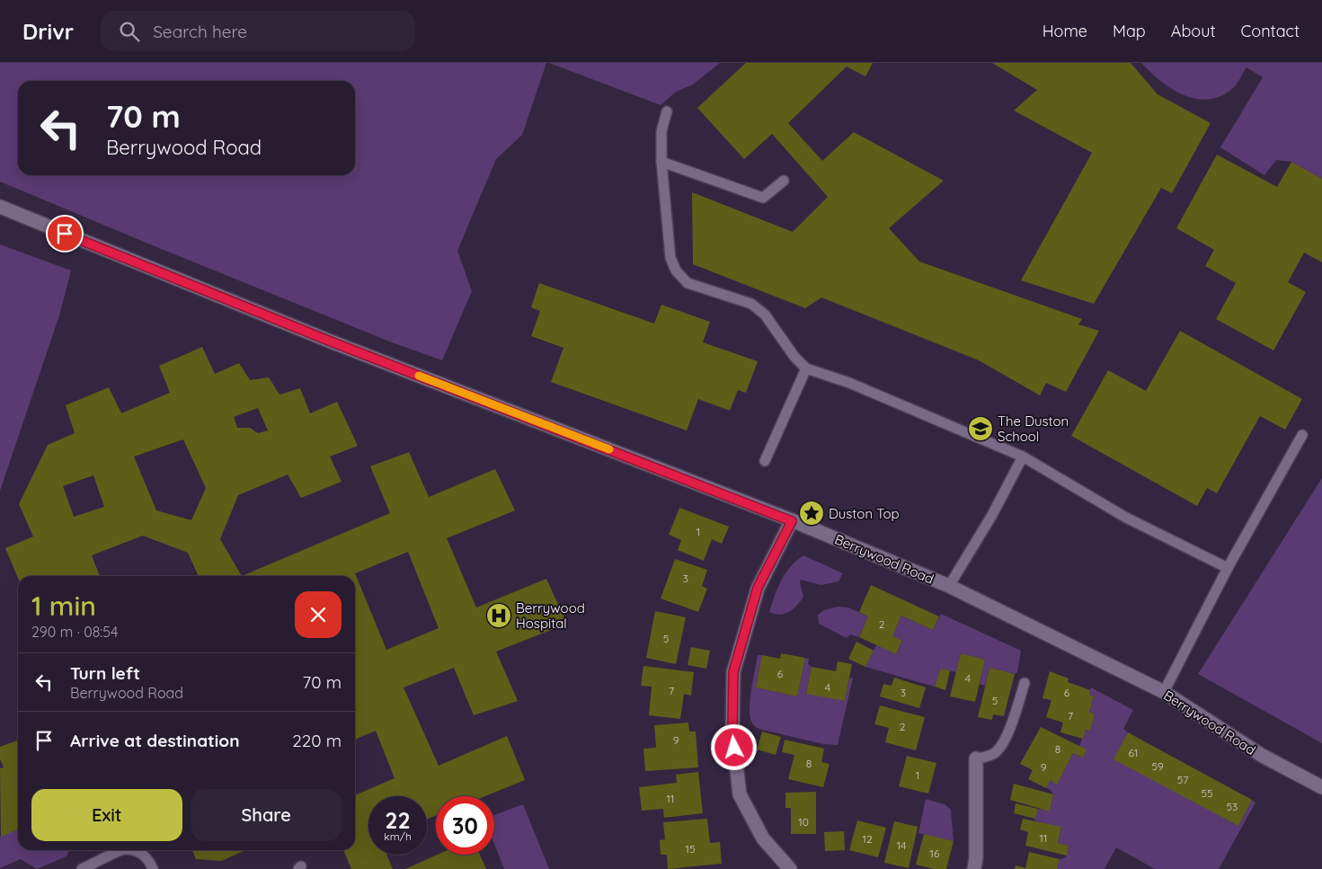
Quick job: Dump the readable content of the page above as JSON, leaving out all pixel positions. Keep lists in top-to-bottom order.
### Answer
{
  "streets": {
    "street": ["Berrywood Road"]
  },
  "places": {
    "school or university": ["The Duston School"],
    "place": ["Duston Top"],
    "hospital": ["Berrywood Hospital"]
  },
  "house_numbers": [
    "1",
    "3",
    "2",
    "5",
    "6",
    "4",
    "4",
    "7",
    "3",
    "6",
    "5",
    "7",
    "2",
    "9",
    "8",
    "61",
    "8",
    "59",
    "9",
    "1",
    "57",
    "55",
    "11",
    "53",
    "10",
    "11",
    "12",
    "14",
    "15",
    "16"
  ],
  "page": {
    "header": "Drivr",
    "search": "Search here",
    "nav": [
      "Home",
      "Map",
      "About",
      "Contact"
    ],
    "turn": ["70 m", "Berrywood Road"],
    "heading": ["1 min", "290 m · 08:54"],
    "list": [
      {
        "name": "Turn left",
        "note": "Berrywood Road",
        "value": "70 m"
      },
      {
        "name": "Arrive at destination",
        "value": "220 m"
      }
    ],
    "buttons": ["Exit", "Share"],
    "speed": "22 km/h",
    "limit": "30"
  }
}
